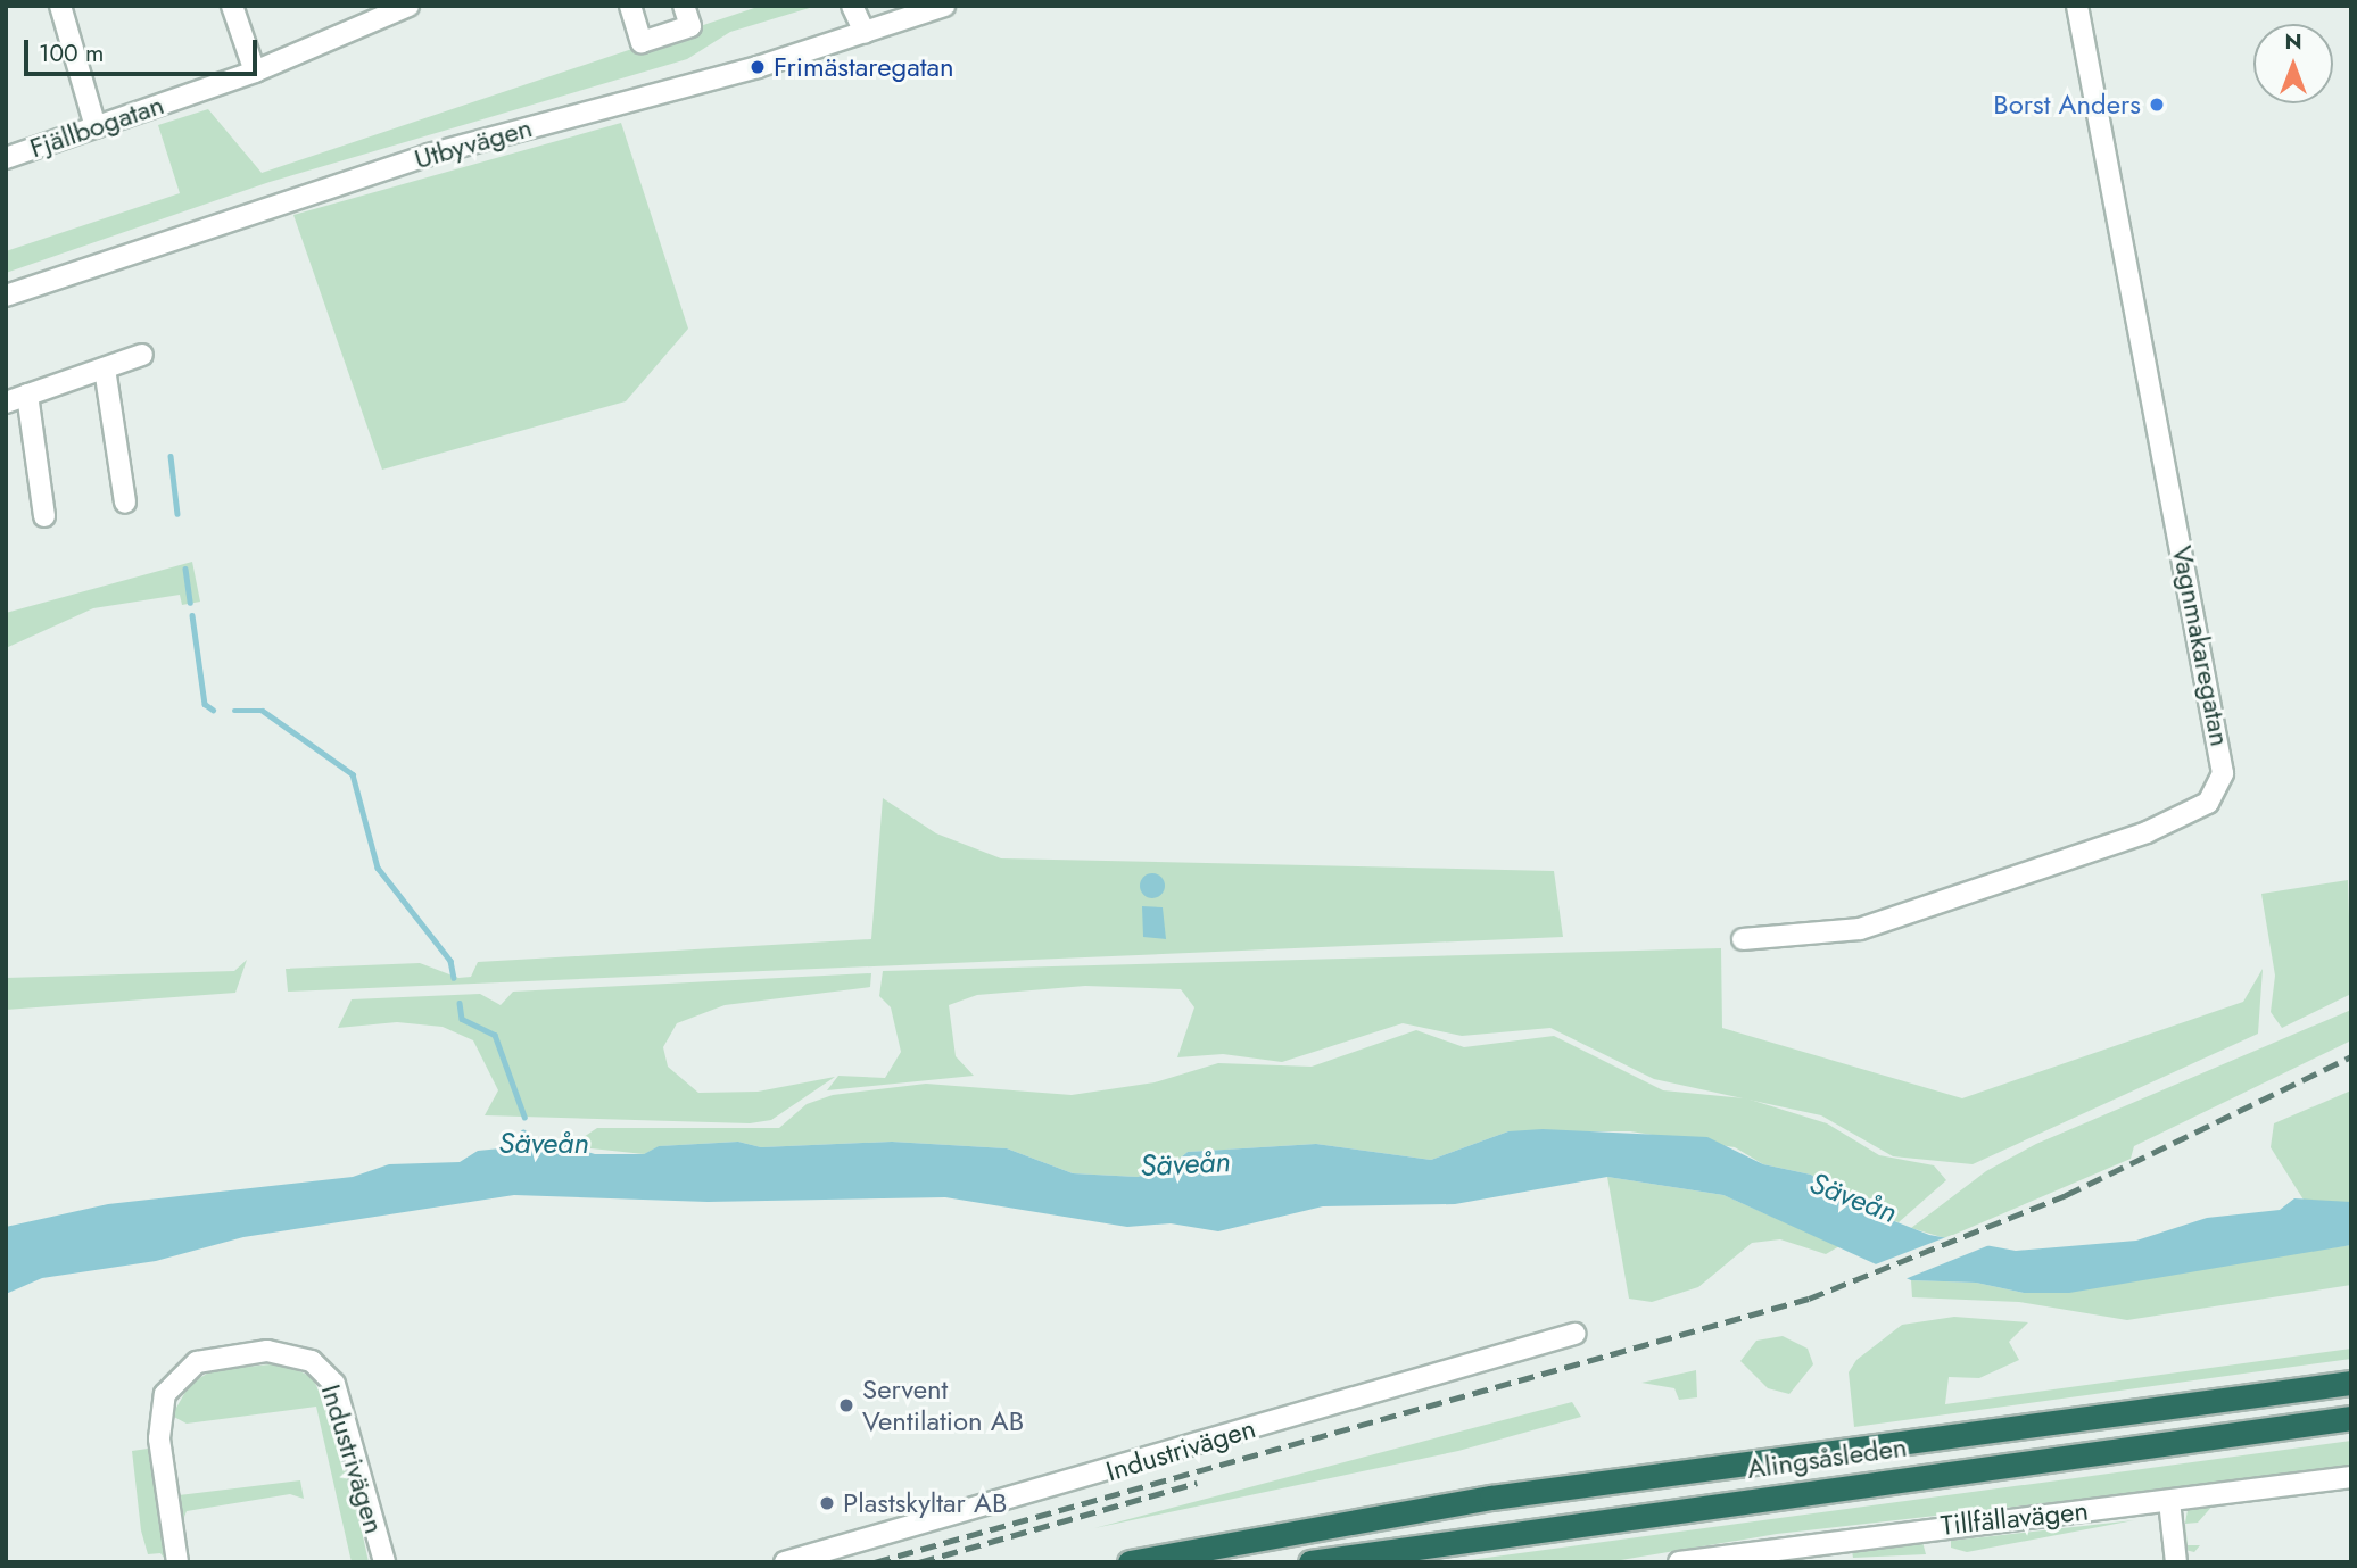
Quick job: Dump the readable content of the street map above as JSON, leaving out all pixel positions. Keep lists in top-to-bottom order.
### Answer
{
  "streets": {
    "highway": ["Alingsåsleden"],
    "street": [
      "Fjällbogatan",
      "Utbyvägen",
      "Vagnmakaregatan",
      "Industrivägen",
      "Tillfällavägen"
    ]
  },
  "water": ["Säveån"],
  "places": [
    "Frimästaregatan",
    "Borst Anders",
    "Servent Ventilation AB",
    "Plastskyltar AB"
  ],
  "scale_bar": "100 m",
  "north": "top"
}
